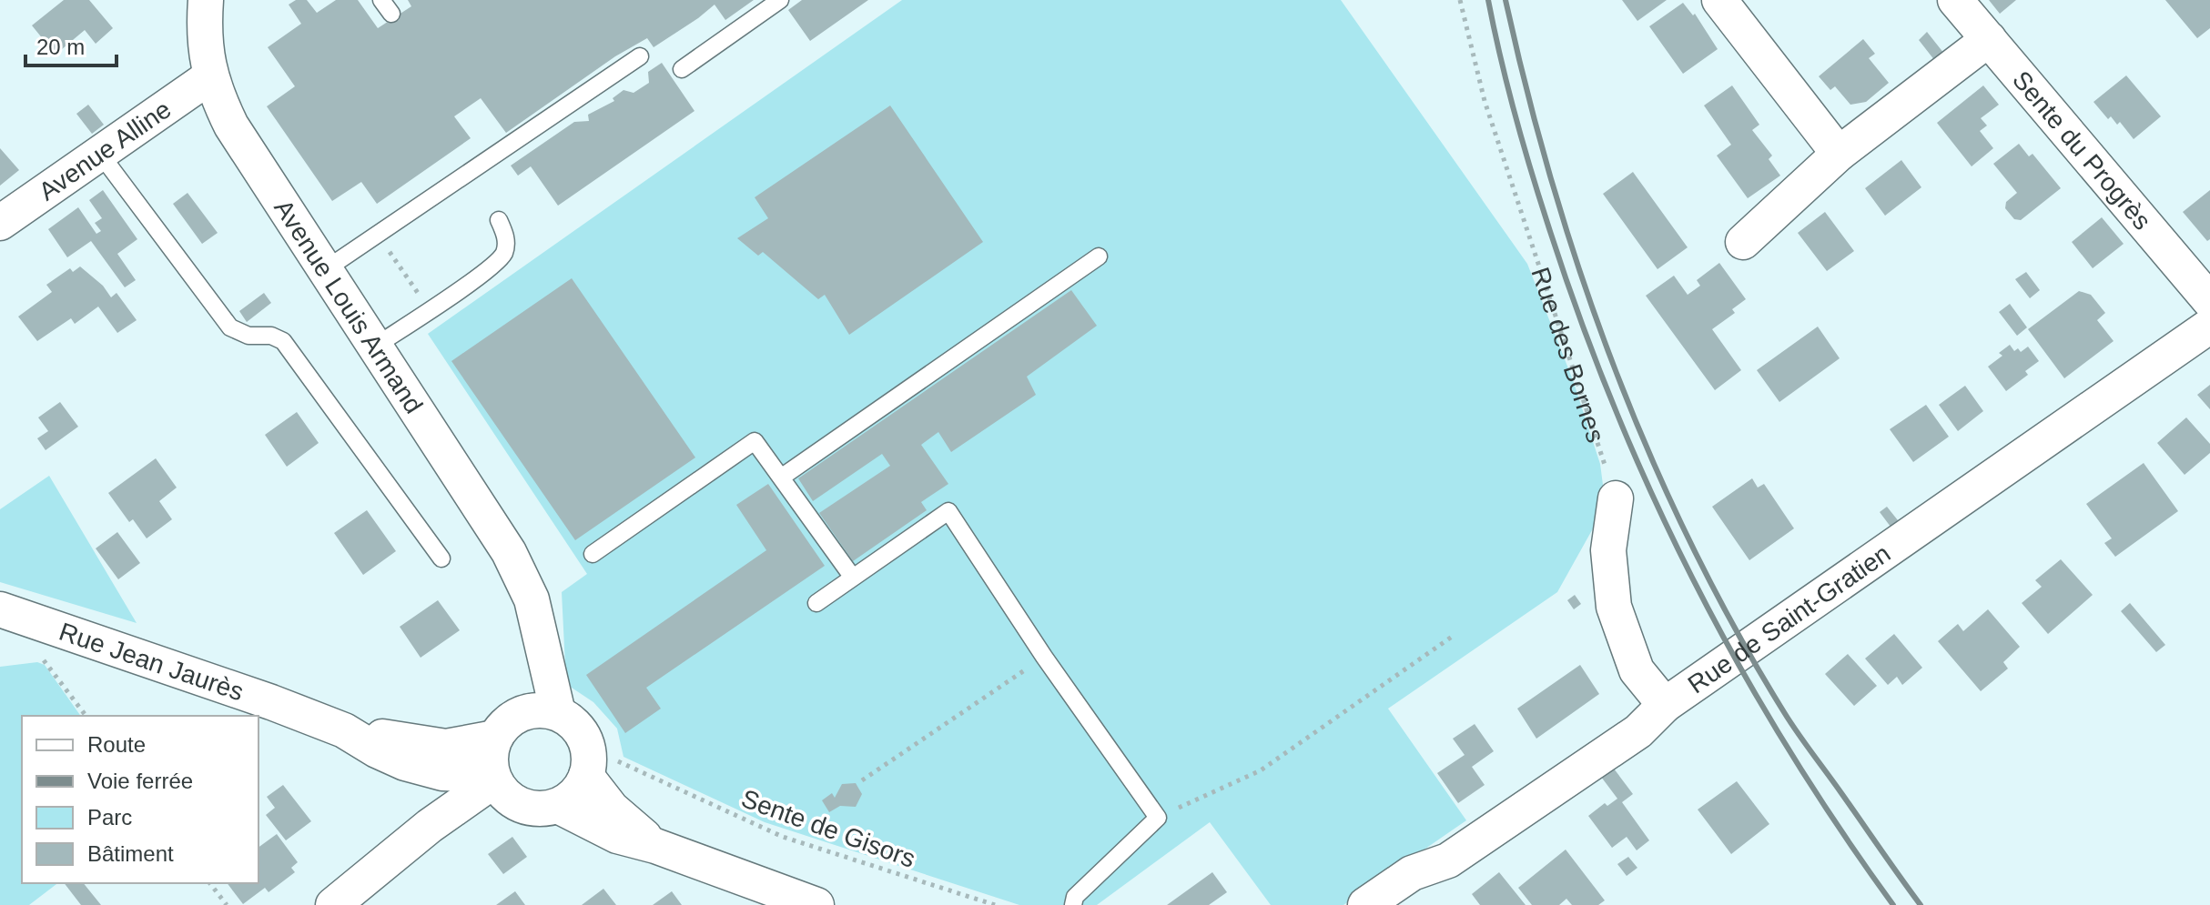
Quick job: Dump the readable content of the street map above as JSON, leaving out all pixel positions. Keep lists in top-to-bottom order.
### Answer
{
  "streets": {
    "street": [
      "Avenue Alline",
      "Sente du Progrès",
      "Avenue Louis Armand",
      "Rue de Saint-Gratien",
      "Rue Jean Jaurès"
    ],
    "path": ["Rue des Bornes", "Sente de Gisors"]
  },
  "crossings": [
    ["Avenue Alline", "Avenue Louis Armand"],
    ["Avenue Louis Armand", "Rue Jean Jaurès"],
    ["Avenue Louis Armand", "Sente de Gisors"],
    ["Rue Jean Jaurès", "Sente de Gisors"]
  ],
  "legend": [
    "Route",
    "Voie ferrée",
    "Parc",
    "Bâtiment"
  ],
  "scale_bar": "20 m"
}
